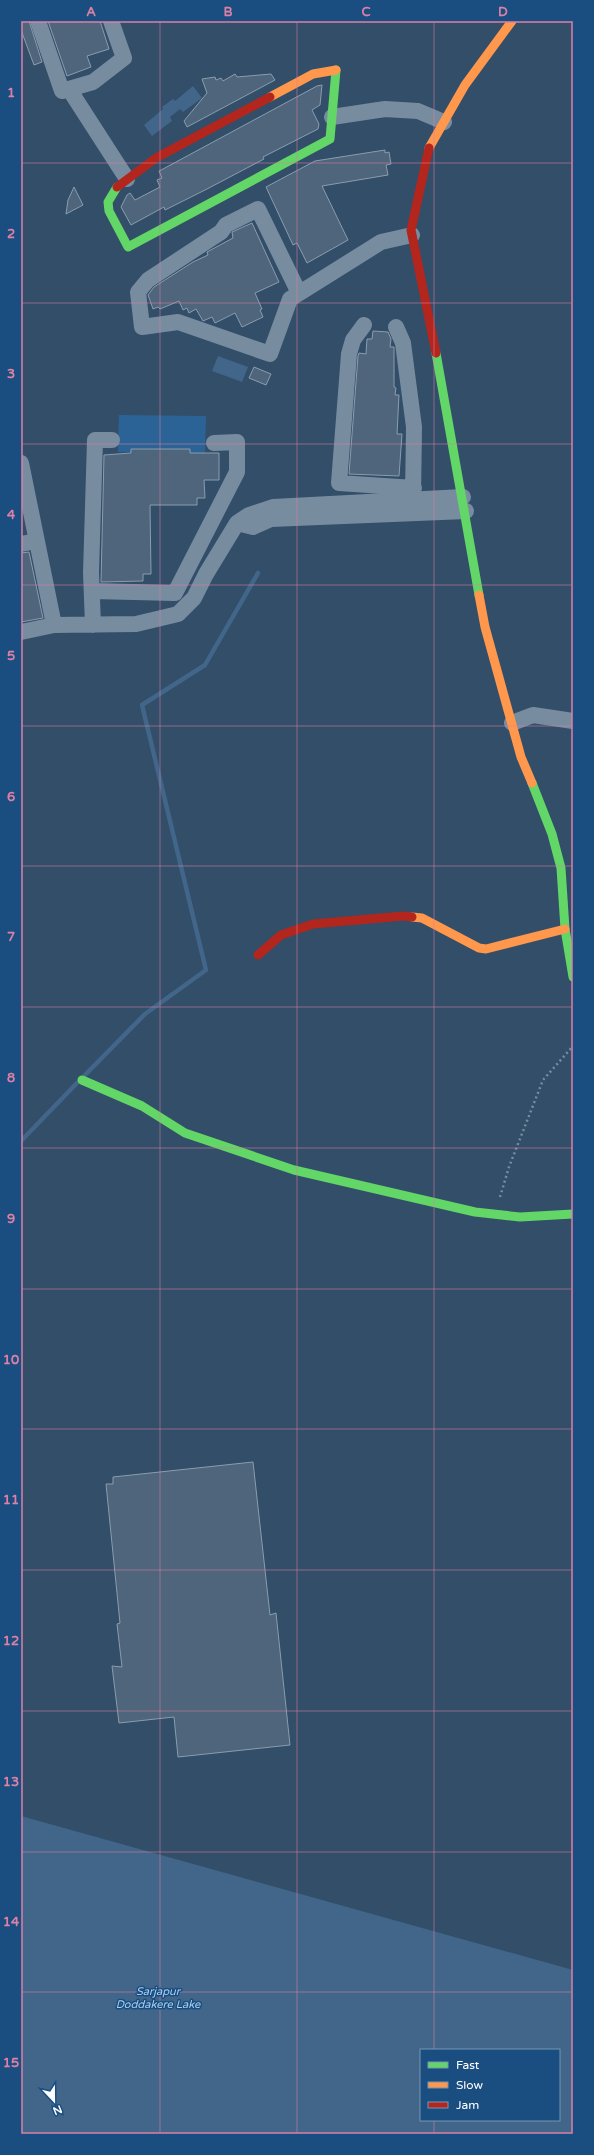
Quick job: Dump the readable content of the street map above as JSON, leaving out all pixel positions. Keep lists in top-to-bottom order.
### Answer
{
  "water": ["Sarjapur Doddakere Lake"],
  "legend": ["Fast", "Slow", "Jam"],
  "north": "bottom",
  "grid": {
    "columns": [
      "A",
      "B",
      "C",
      "D"
    ],
    "rows": [
      "1",
      "2",
      "3",
      "4",
      "5",
      "6",
      "7",
      "8",
      "9",
      "10",
      "11",
      "12",
      "13",
      "14",
      "15"
    ]
  }
}
